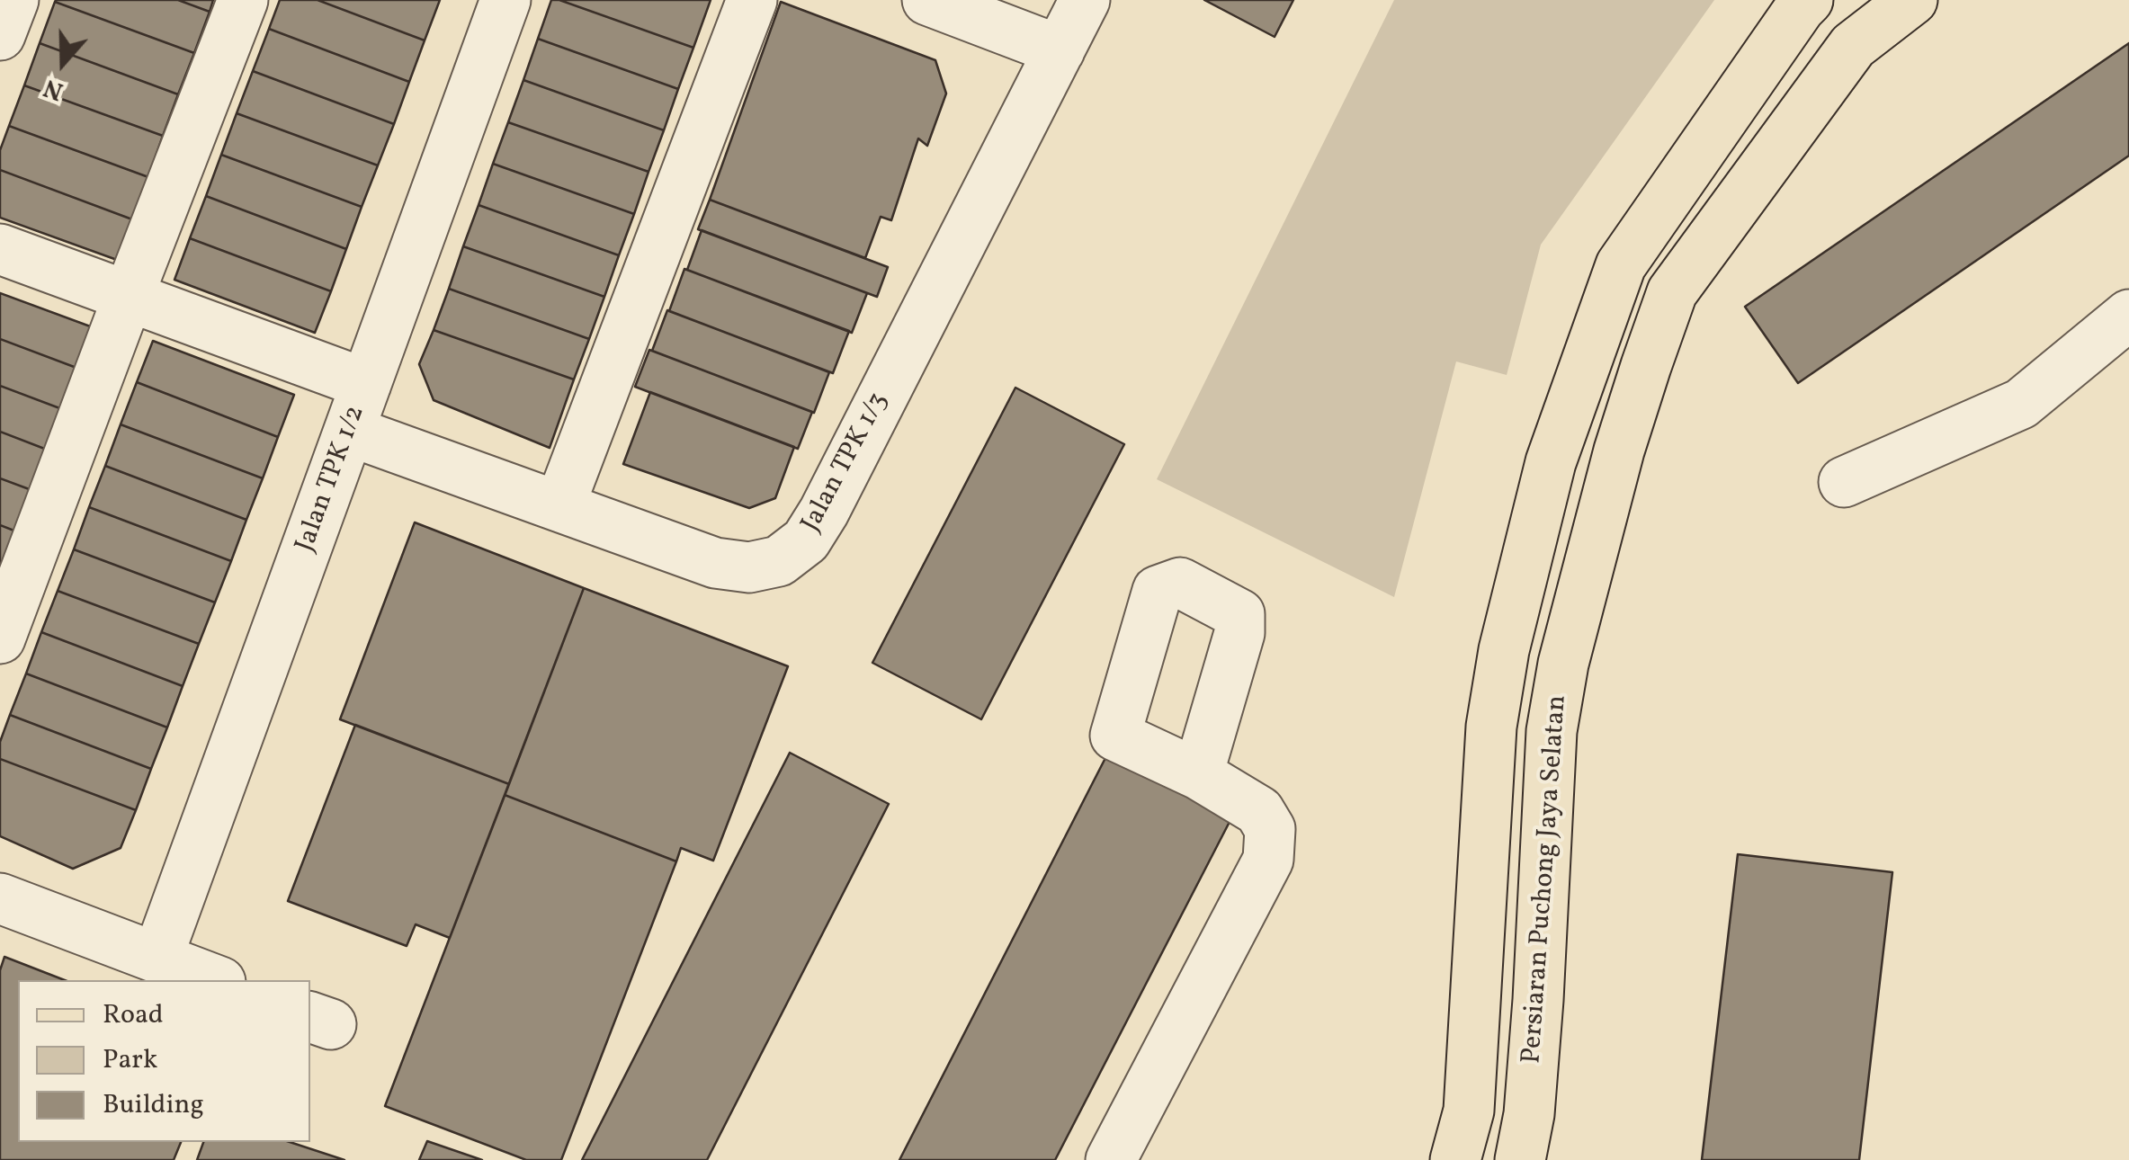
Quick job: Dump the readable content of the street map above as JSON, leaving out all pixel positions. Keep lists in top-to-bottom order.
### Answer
{
  "streets": {
    "main road": ["Persiaran Puchong Jaya Selatan"],
    "street": ["Jalan TPK 1/3", "Jalan TPK 1/2"]
  },
  "crossings": [
    ["Jalan TPK 1/3", "Jalan TPK 1/2"]
  ],
  "legend": ["Road", "Park", "Building"],
  "north": "bottom"
}
